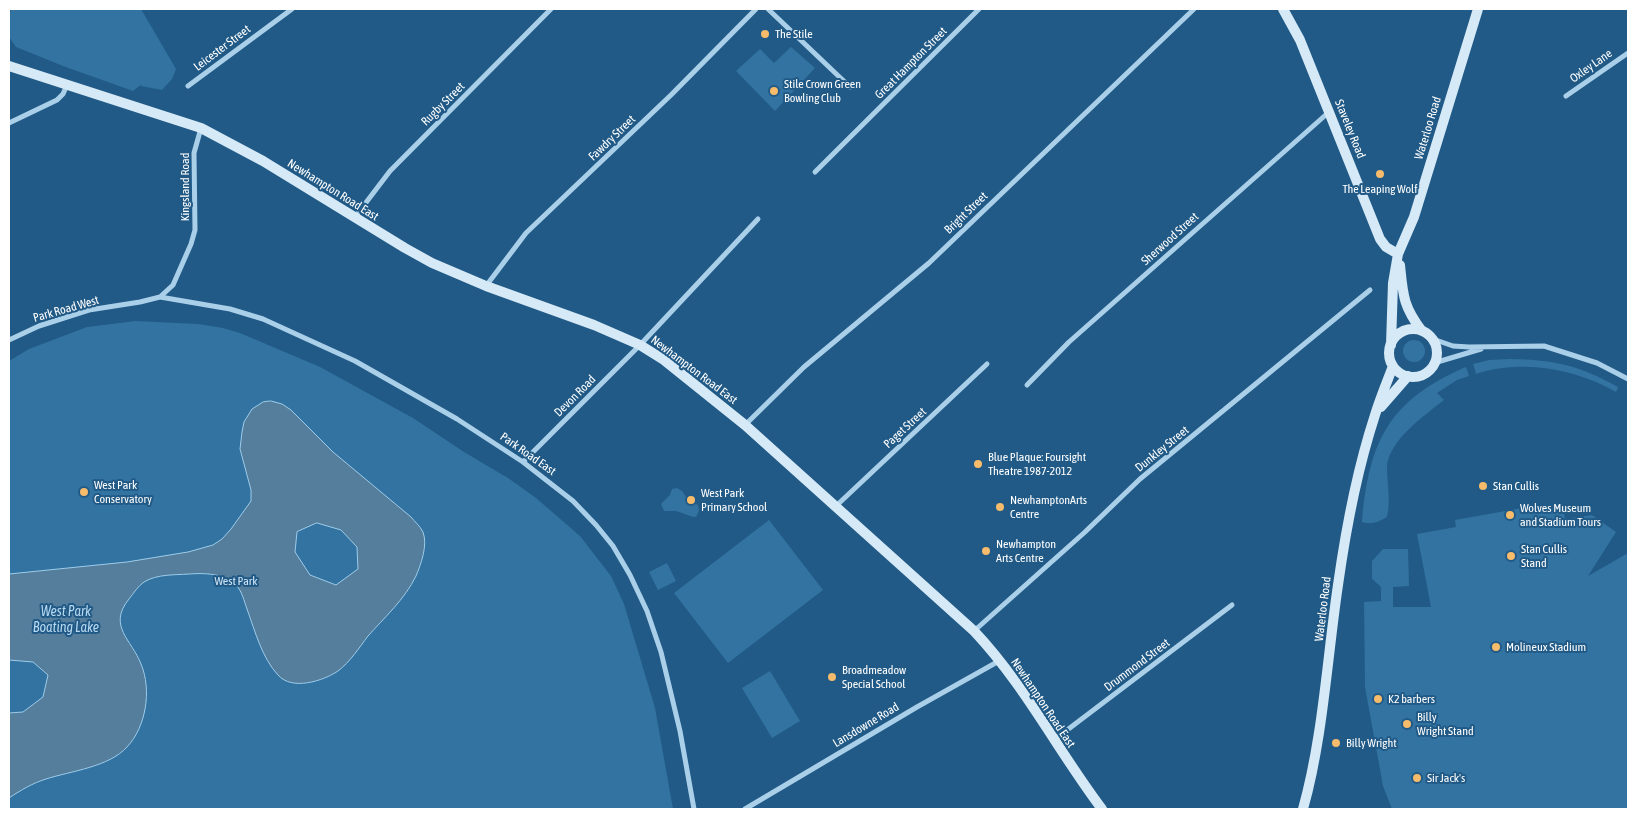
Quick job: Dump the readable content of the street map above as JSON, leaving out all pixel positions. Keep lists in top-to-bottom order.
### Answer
{
  "streets": {
    "street": [
      "Leicester Street",
      "Great Hampton Street",
      "Oxley Lane",
      "Rugby Street",
      "Waterloo Road",
      "Staveley Road",
      "Fawdry Street",
      "Kingsland Road",
      "Newhampton Road East",
      "Bright Street",
      "Sherwood Street",
      "Park Road West",
      "Devon Road",
      "Paget Street",
      "Dunkley Street",
      "Park Road East",
      "Drummond Street",
      "Lansdowne Road"
    ]
  },
  "crossings": [
    ["Rugby Street", "Newhampton Road East"],
    ["Waterloo Road", "Staveley Road"],
    ["Staveley Road", "Sherwood Street"],
    ["Fawdry Street", "Newhampton Road East"],
    ["Kingsland Road", "Newhampton Road East"],
    ["Kingsland Road", "Park Road West"],
    ["Kingsland Road", "Park Road East"],
    ["Newhampton Road East", "Bright Street"],
    ["Newhampton Road East", "Devon Road"],
    ["Newhampton Road East", "Paget Street"],
    ["Newhampton Road East", "Dunkley Street"],
    ["Newhampton Road East", "Drummond Street"],
    ["Newhampton Road East", "Lansdowne Road"],
    ["Park Road West", "Park Road East"],
    ["Devon Road", "Park Road East"]
  ],
  "water": ["West Park Boating Lake"],
  "parks": ["West Park"],
  "places": [
    "The Stile",
    "Stile Crown Green Bowling Club",
    "The Leaping Wolf",
    "Blue Plaque: Foursight Theatre 1987-2012",
    "Stan Cullis",
    "West Park Conservatory",
    "West Park Primary School",
    "NewhamptonArts Centre",
    "Wolves Museum and Stadium Tours",
    "Newhampton Arts Centre",
    "Stan Cullis Stand",
    "Molineux Stadium",
    "Broadmeadow Special School",
    "K2 barbers",
    "Billy Wright Stand",
    "Billy Wright",
    "Sir Jack's"
  ]
}
